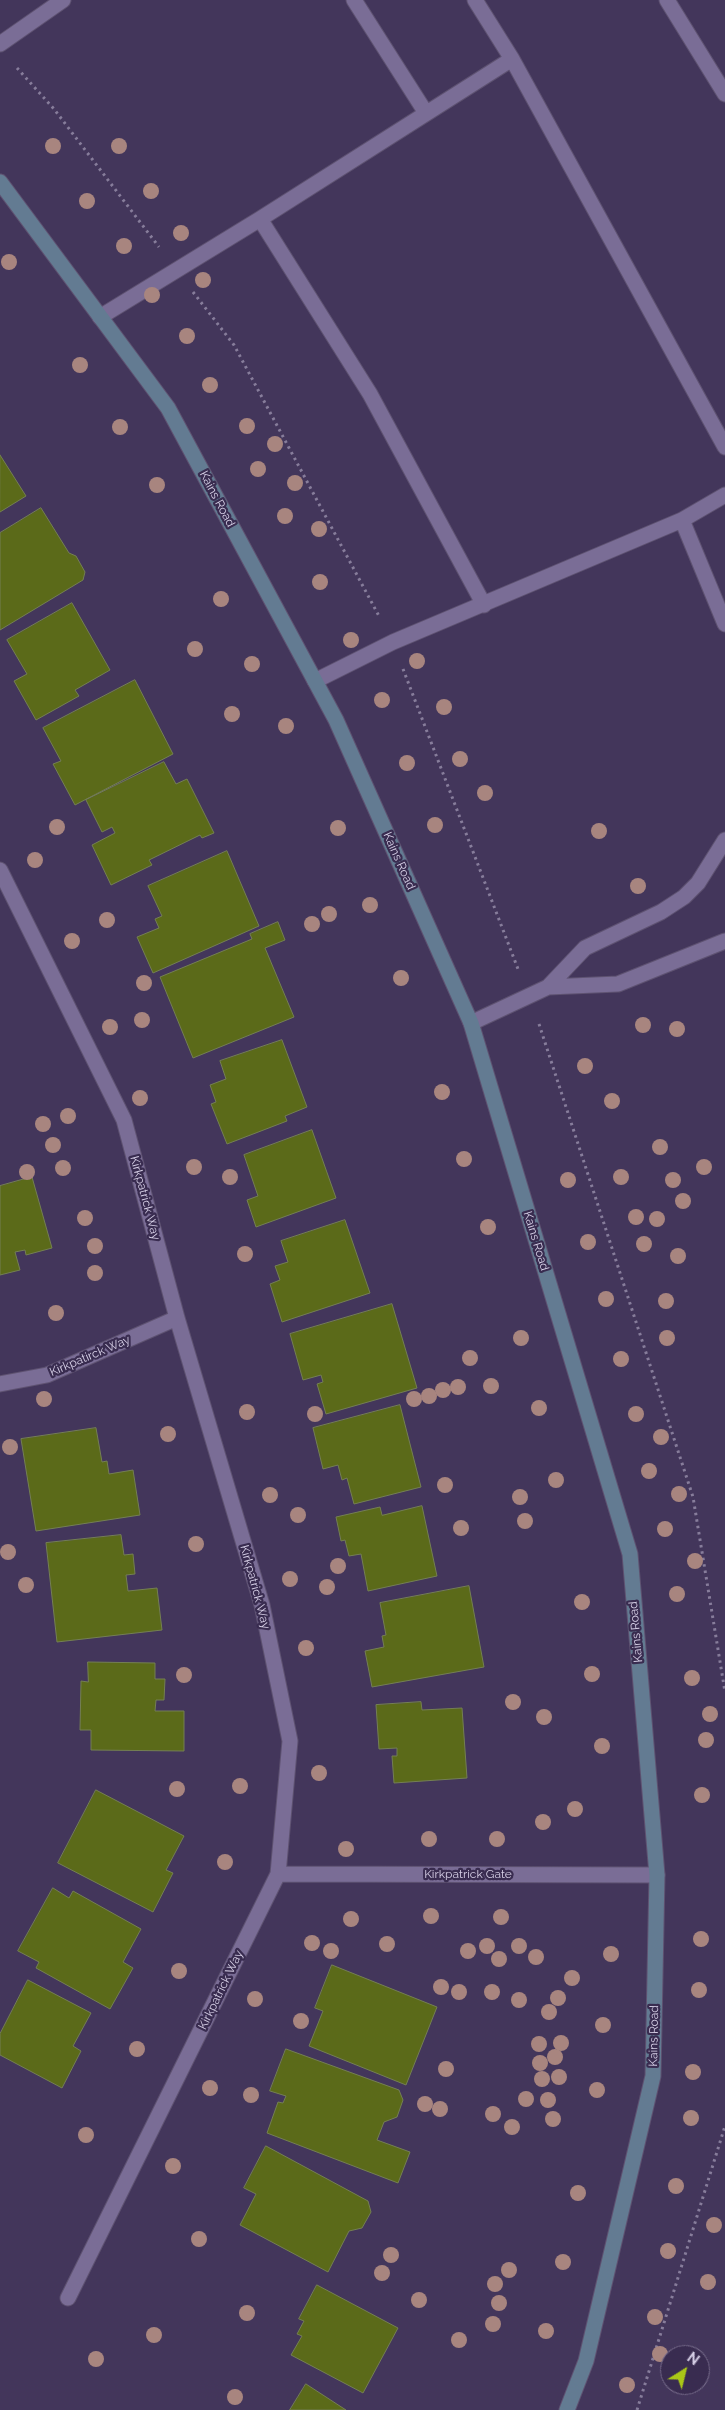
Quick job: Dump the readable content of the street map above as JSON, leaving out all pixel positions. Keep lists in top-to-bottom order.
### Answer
{
  "streets": {
    "street": [
      "Kains Road",
      "Kirkpatrick Way",
      "Kirkpatirck Way",
      "Kirkpatrick Gate"
    ]
  },
  "crossings": [
    ["Kains Road", "Kirkpatrick Gate"],
    ["Kirkpatrick Way", "Kirkpatirck Way"],
    ["Kirkpatrick Way", "Kirkpatrick Gate"]
  ],
  "north": "top right"
}
